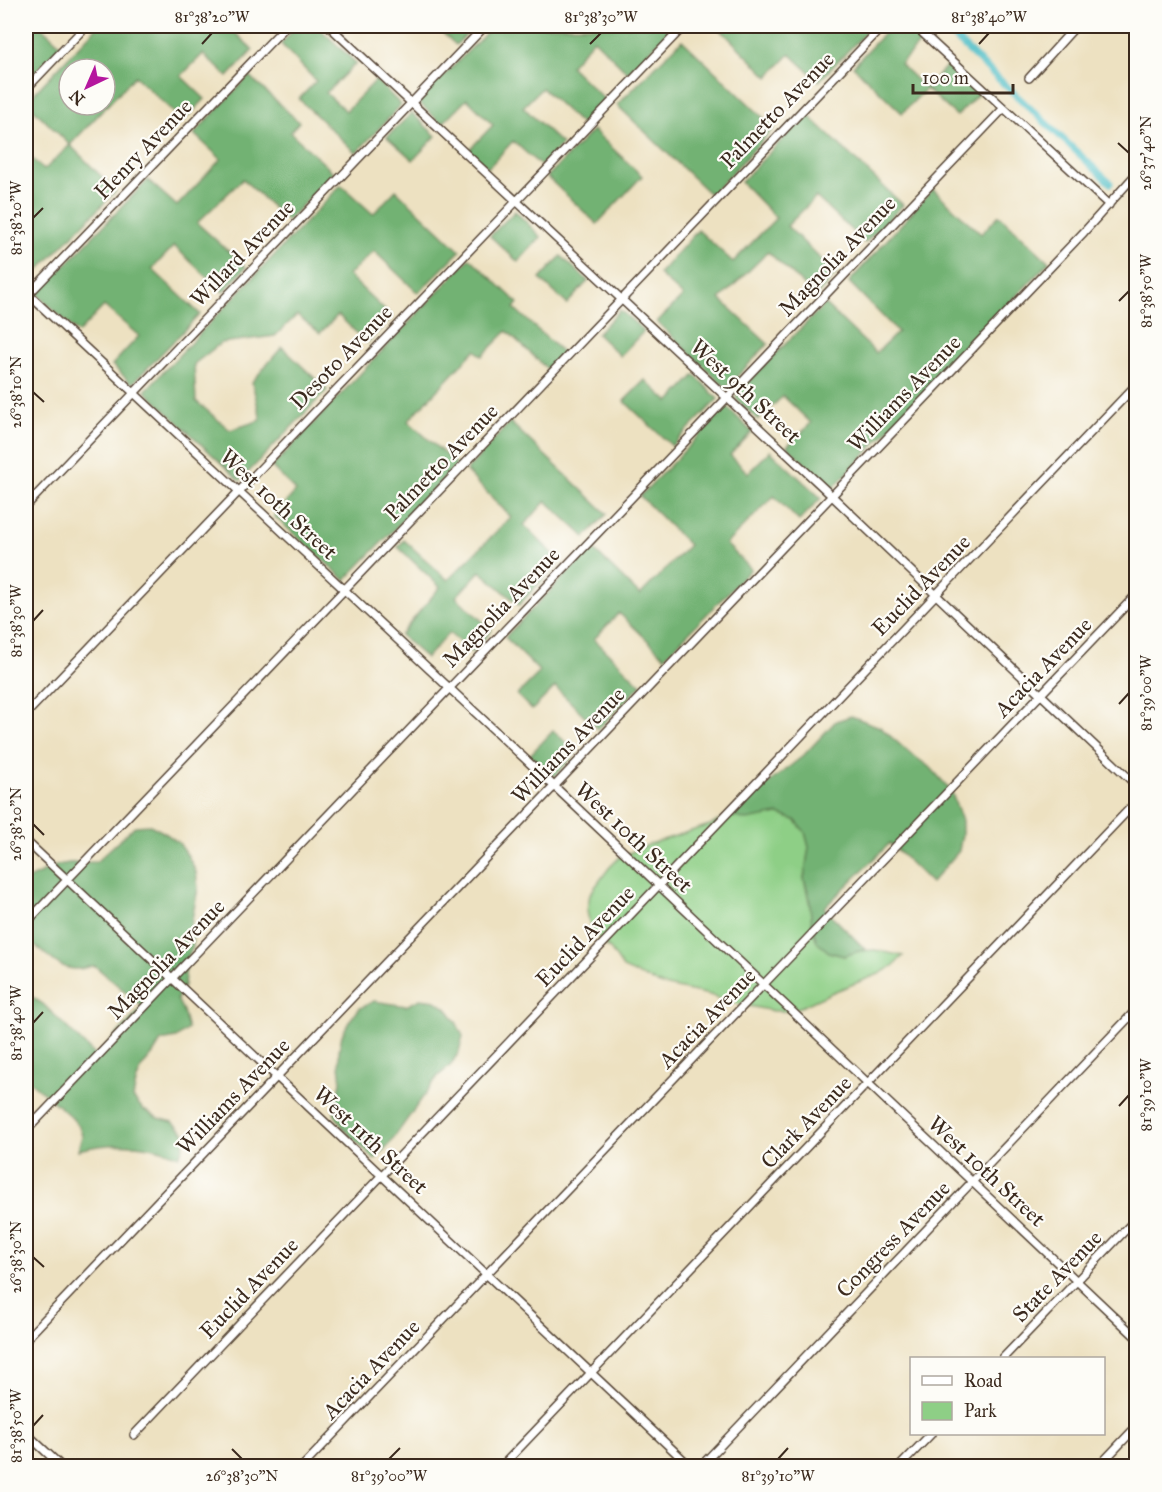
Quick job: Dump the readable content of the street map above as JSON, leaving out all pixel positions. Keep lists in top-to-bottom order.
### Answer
{
  "streets": {
    "street": [
      "Palmetto Avenue",
      "Henry Avenue",
      "Willard Avenue",
      "Magnolia Avenue",
      "Desoto Avenue",
      "West 9th Street",
      "Williams Avenue",
      "West 10th Street",
      "Euclid Avenue",
      "Acacia Avenue",
      "Clark Avenue",
      "West 11th Street",
      "Congress Avenue",
      "State Avenue"
    ]
  },
  "crossings": [
    ["Palmetto Avenue", "West 9th Street"],
    ["Palmetto Avenue", "West 10th Street"],
    ["Palmetto Avenue", "West 11th Street"],
    ["Henry Avenue", "West 10th Street"],
    ["Willard Avenue", "West 9th Street"],
    ["Willard Avenue", "West 10th Street"],
    ["Magnolia Avenue", "West 9th Street"],
    ["Magnolia Avenue", "West 10th Street"],
    ["Magnolia Avenue", "West 11th Street"],
    ["Desoto Avenue", "West 9th Street"],
    ["Desoto Avenue", "West 10th Street"],
    ["West 9th Street", "Williams Avenue"],
    ["West 9th Street", "Euclid Avenue"],
    ["West 9th Street", "Acacia Avenue"],
    ["Williams Avenue", "West 10th Street"],
    ["Williams Avenue", "West 11th Street"],
    ["West 10th Street", "Euclid Avenue"],
    ["West 10th Street", "Acacia Avenue"],
    ["West 10th Street", "Clark Avenue"],
    ["West 10th Street", "Congress Avenue"],
    ["West 10th Street", "State Avenue"],
    ["Euclid Avenue", "West 11th Street"],
    ["Acacia Avenue", "West 11th Street"],
    ["Clark Avenue", "West 11th Street"]
  ],
  "legend": ["Road", "Park"],
  "scale_bar": "100 m",
  "north": "bottom left",
  "coordinates": [
    "81°38'20\"W",
    "81°38'30\"W",
    "81°38'40\"W",
    "26°37'40\"N",
    "81°38'50\"W",
    "26°38'10\"N",
    "81°39'00\"W",
    "26°38'20\"N",
    "81°39'10\"W",
    "26°38'30\"N"
  ]
}
